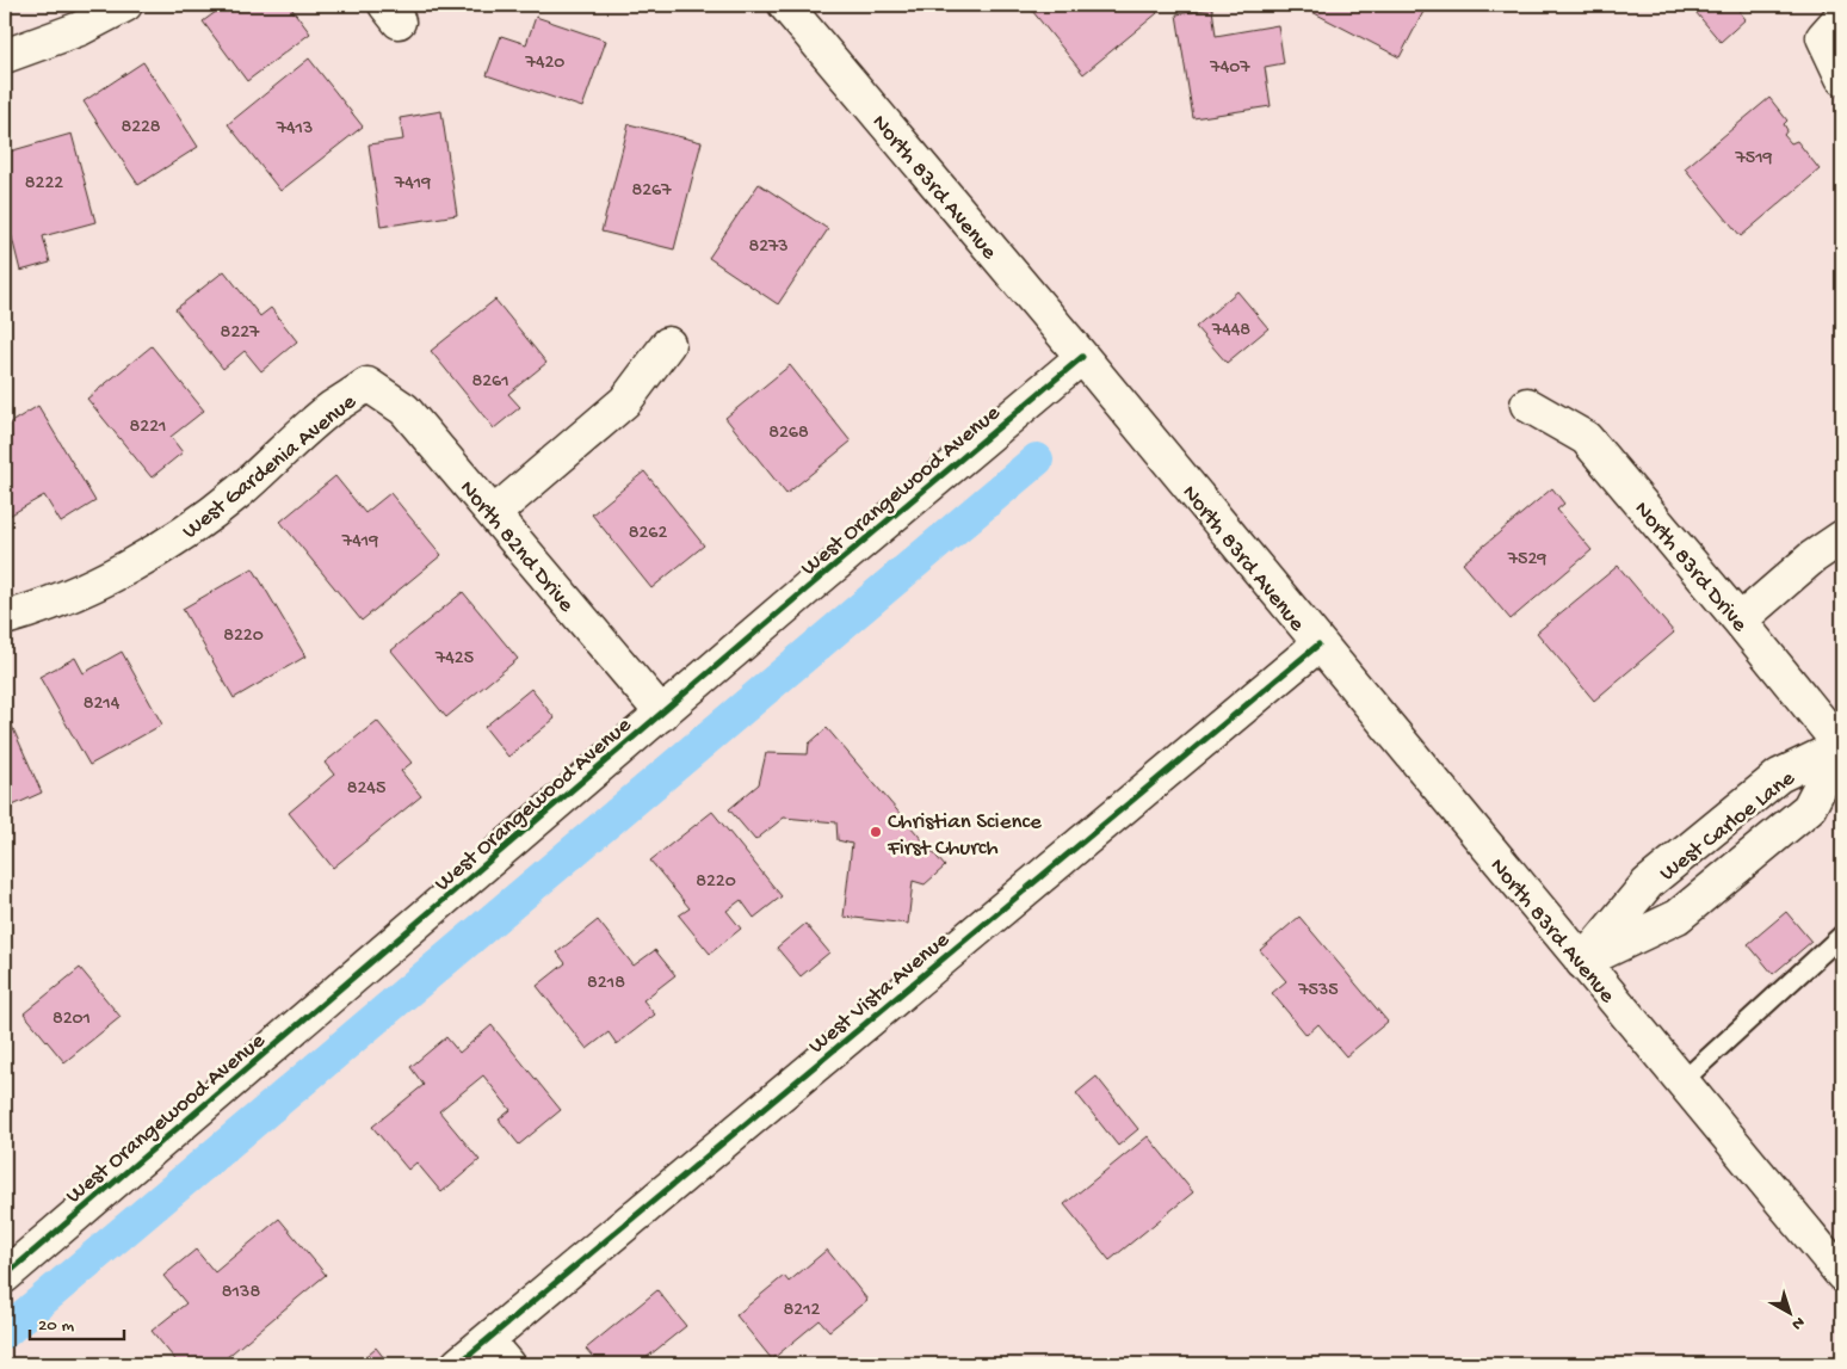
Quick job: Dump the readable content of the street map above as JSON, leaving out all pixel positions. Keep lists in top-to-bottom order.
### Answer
{
  "streets": {
    "street": [
      "North 83rd Avenue",
      "West Gardenia Avenue",
      "West Orangewood Avenue",
      "North 82nd Drive",
      "North 83rd Drive",
      "West Carloe Lane",
      "West Vista Avenue"
    ]
  },
  "crossings": [
    ["North 83rd Avenue", "West Orangewood Avenue"],
    ["North 83rd Avenue", "West Carloe Lane"],
    ["North 83rd Avenue", "West Vista Avenue"],
    ["West Gardenia Avenue", "North 82nd Drive"],
    ["West Orangewood Avenue", "North 82nd Drive"],
    ["North 83rd Drive", "West Carloe Lane"]
  ],
  "places": ["Christian Science First Church"],
  "house_numbers": [
    "7420",
    "7407",
    "8228",
    "7413",
    "7519",
    "8222",
    "7419",
    "8267",
    "8273",
    "7448",
    "8227",
    "8261",
    "8221",
    "8268",
    "8262",
    "7419",
    "7529",
    "8220",
    "7425",
    "8214",
    "8245",
    "8220",
    "8218",
    "7535",
    "8201",
    "8138",
    "8212"
  ],
  "scale_bar": "20 m",
  "north": "bottom right"
}
